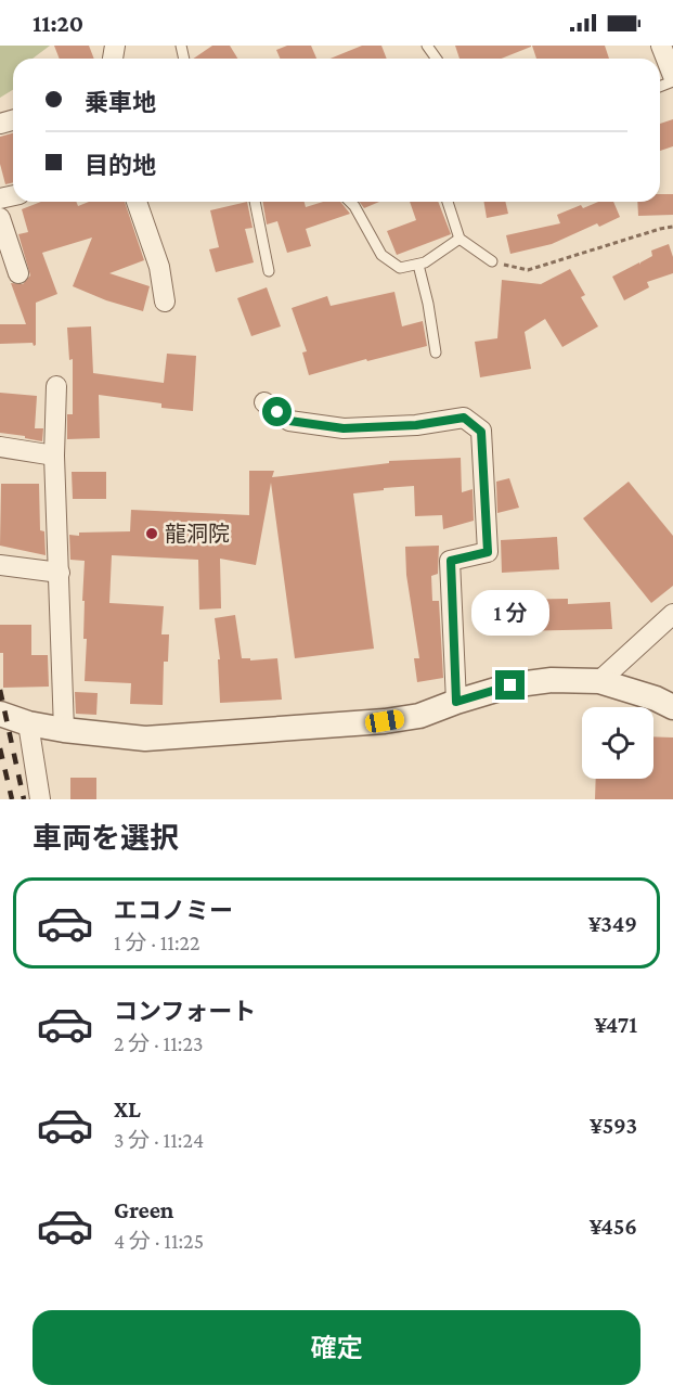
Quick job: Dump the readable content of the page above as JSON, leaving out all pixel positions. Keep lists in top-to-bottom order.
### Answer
{
  "places": ["龍洞院"],
  "page": {
    "status": "11:20",
    "banner": ["乗車地", "目的地"],
    "bubble": "1 分",
    "heading": "車両を選択",
    "list": [
      {
        "name": "エコノミー",
        "note": "1 分 · 11:22",
        "value": "¥349"
      },
      {
        "name": "コンフォート",
        "note": "2 分 · 11:23",
        "value": "¥471"
      },
      {
        "name": "XL",
        "note": "3 分 · 11:24",
        "value": "¥593"
      },
      {
        "name": "Green",
        "note": "4 分 · 11:25",
        "value": "¥456"
      }
    ],
    "buttons": "確定"
  }
}
